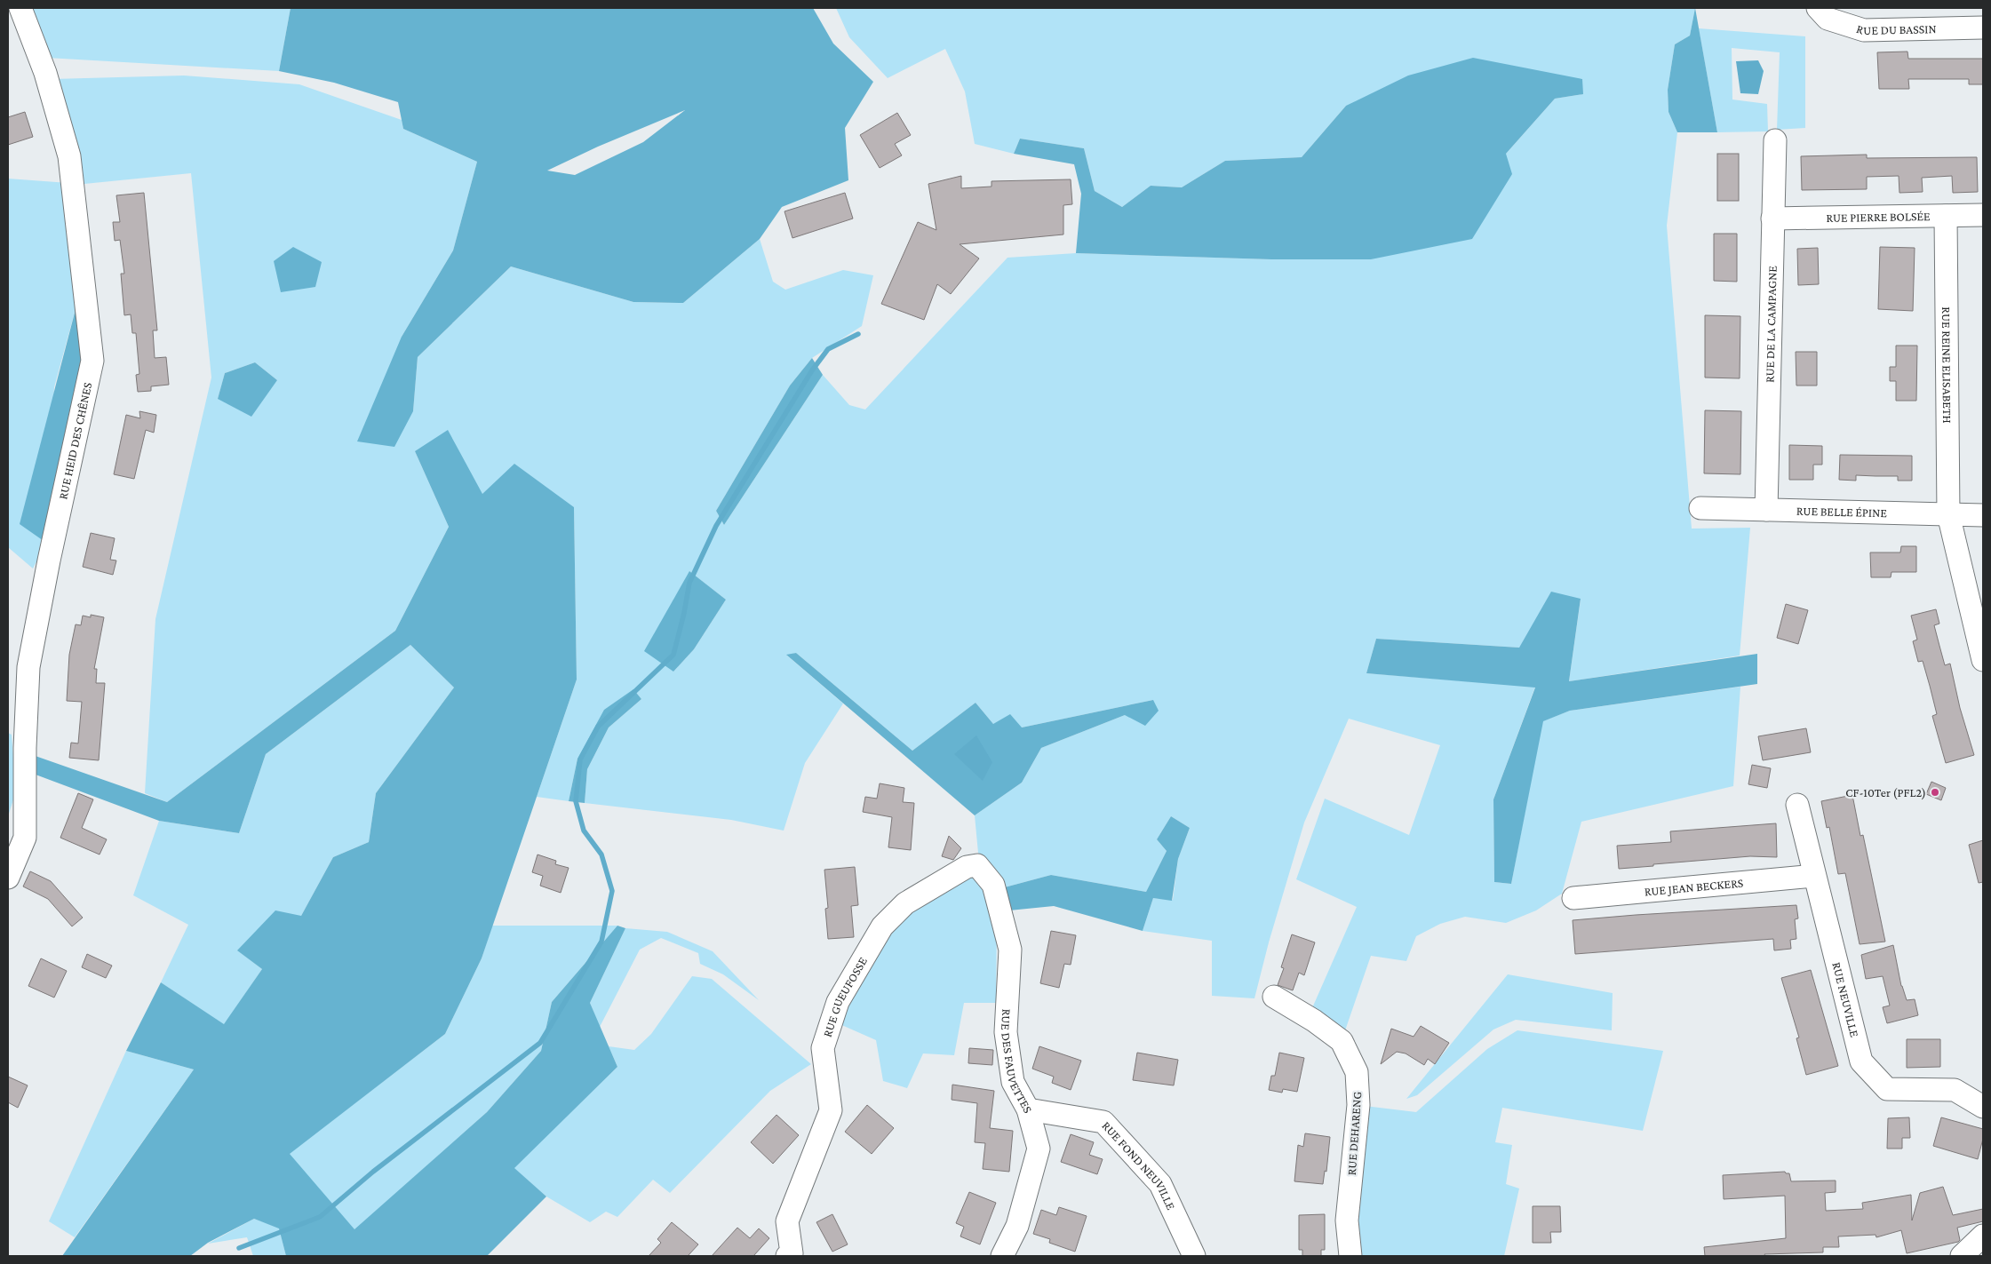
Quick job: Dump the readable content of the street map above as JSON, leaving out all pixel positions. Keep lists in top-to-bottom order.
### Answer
{
  "streets": {
    "street": [
      "RUE DU BASSIN",
      "RUE PIERRE BOLSÉE",
      "RUE DE LA CAMPAGNE",
      "RUE REINE ELISABETH",
      "RUE HEID DES CHÊNES",
      "RUE BELLE ÉPINE",
      "RUE JEAN BECKERS",
      "RUE GUEUFOSSE",
      "RUE NEUVILLE",
      "RUE DES FAUVETTES",
      "RUE DEHARENG",
      "RUE FOND NEUVILLE"
    ]
  },
  "crossings": [
    ["RUE PIERRE BOLSÉE", "RUE DE LA CAMPAGNE"],
    ["RUE PIERRE BOLSÉE", "RUE REINE ELISABETH"],
    ["RUE DE LA CAMPAGNE", "RUE BELLE ÉPINE"],
    ["RUE REINE ELISABETH", "RUE BELLE ÉPINE"],
    ["RUE JEAN BECKERS", "RUE NEUVILLE"],
    ["RUE GUEUFOSSE", "RUE DES FAUVETTES"],
    ["RUE DES FAUVETTES", "RUE FOND NEUVILLE"]
  ],
  "places": ["CF-10Ter (PFL2)"]
}
